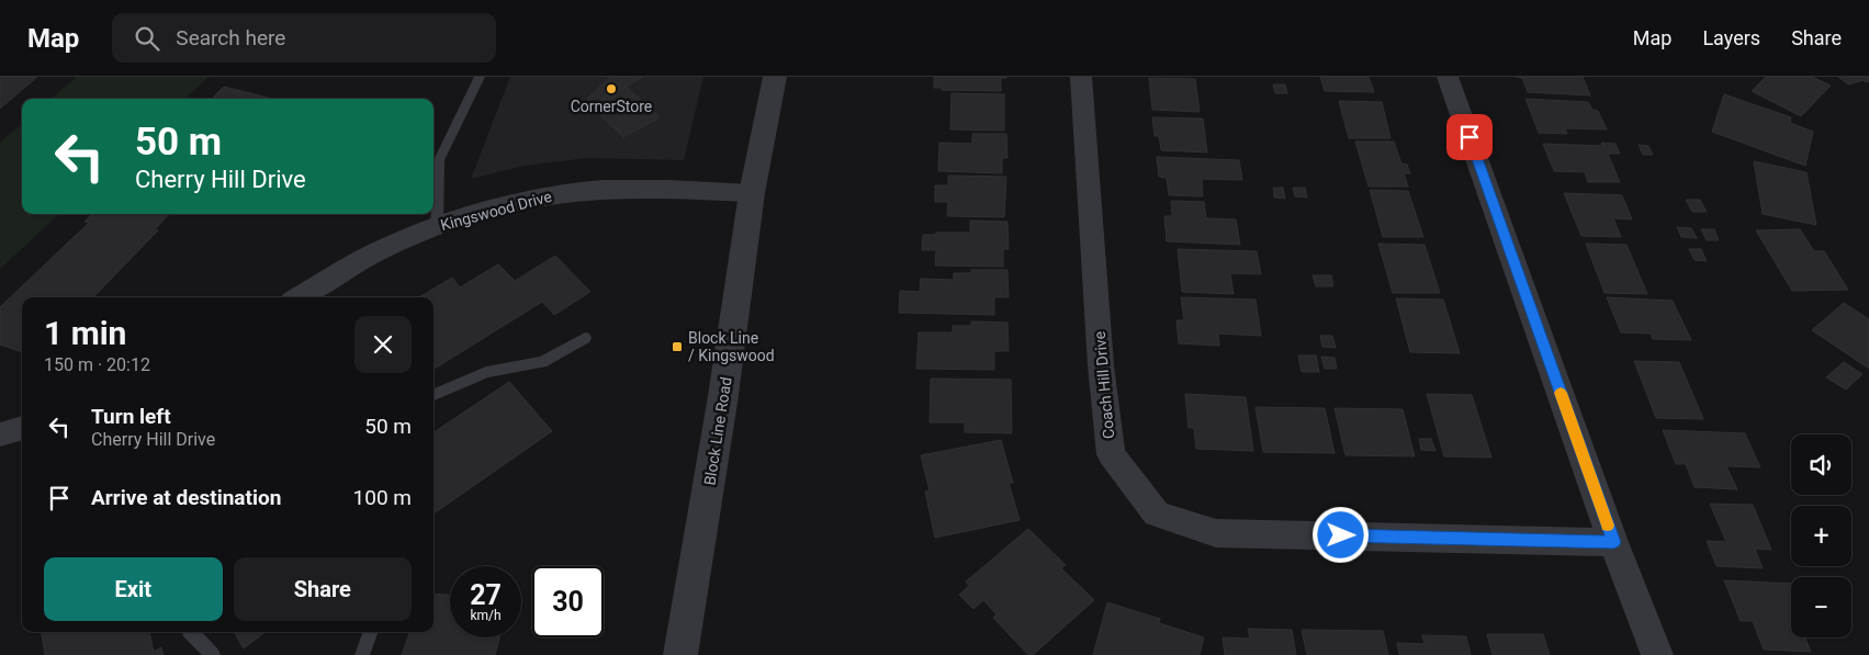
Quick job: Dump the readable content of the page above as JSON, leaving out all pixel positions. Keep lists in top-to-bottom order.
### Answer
{
  "streets": {
    "street": ["Kingswood Drive", "Coach Hill Drive", "Block Line Road"]
  },
  "crossings": [
    ["Kingswood Drive", "Block Line Road"]
  ],
  "places": {
    "other": ["CornerStore"],
    "transit": ["Block Line / Kingswood"]
  },
  "page": {
    "header": "Map",
    "search": "Search here",
    "nav": ["Map", "Layers", "Share"],
    "turn": ["50 m", "Cherry Hill Drive"],
    "heading": ["1 min", "150 m · 20:12"],
    "list": [
      {
        "name": "Turn left",
        "note": "Cherry Hill Drive",
        "value": "50 m"
      },
      {
        "name": "Arrive at destination",
        "value": "100 m"
      }
    ],
    "map_buttons": ["+", "−"],
    "buttons": ["Exit", "Share"],
    "speed": "27 km/h",
    "limit": "30"
  }
}
